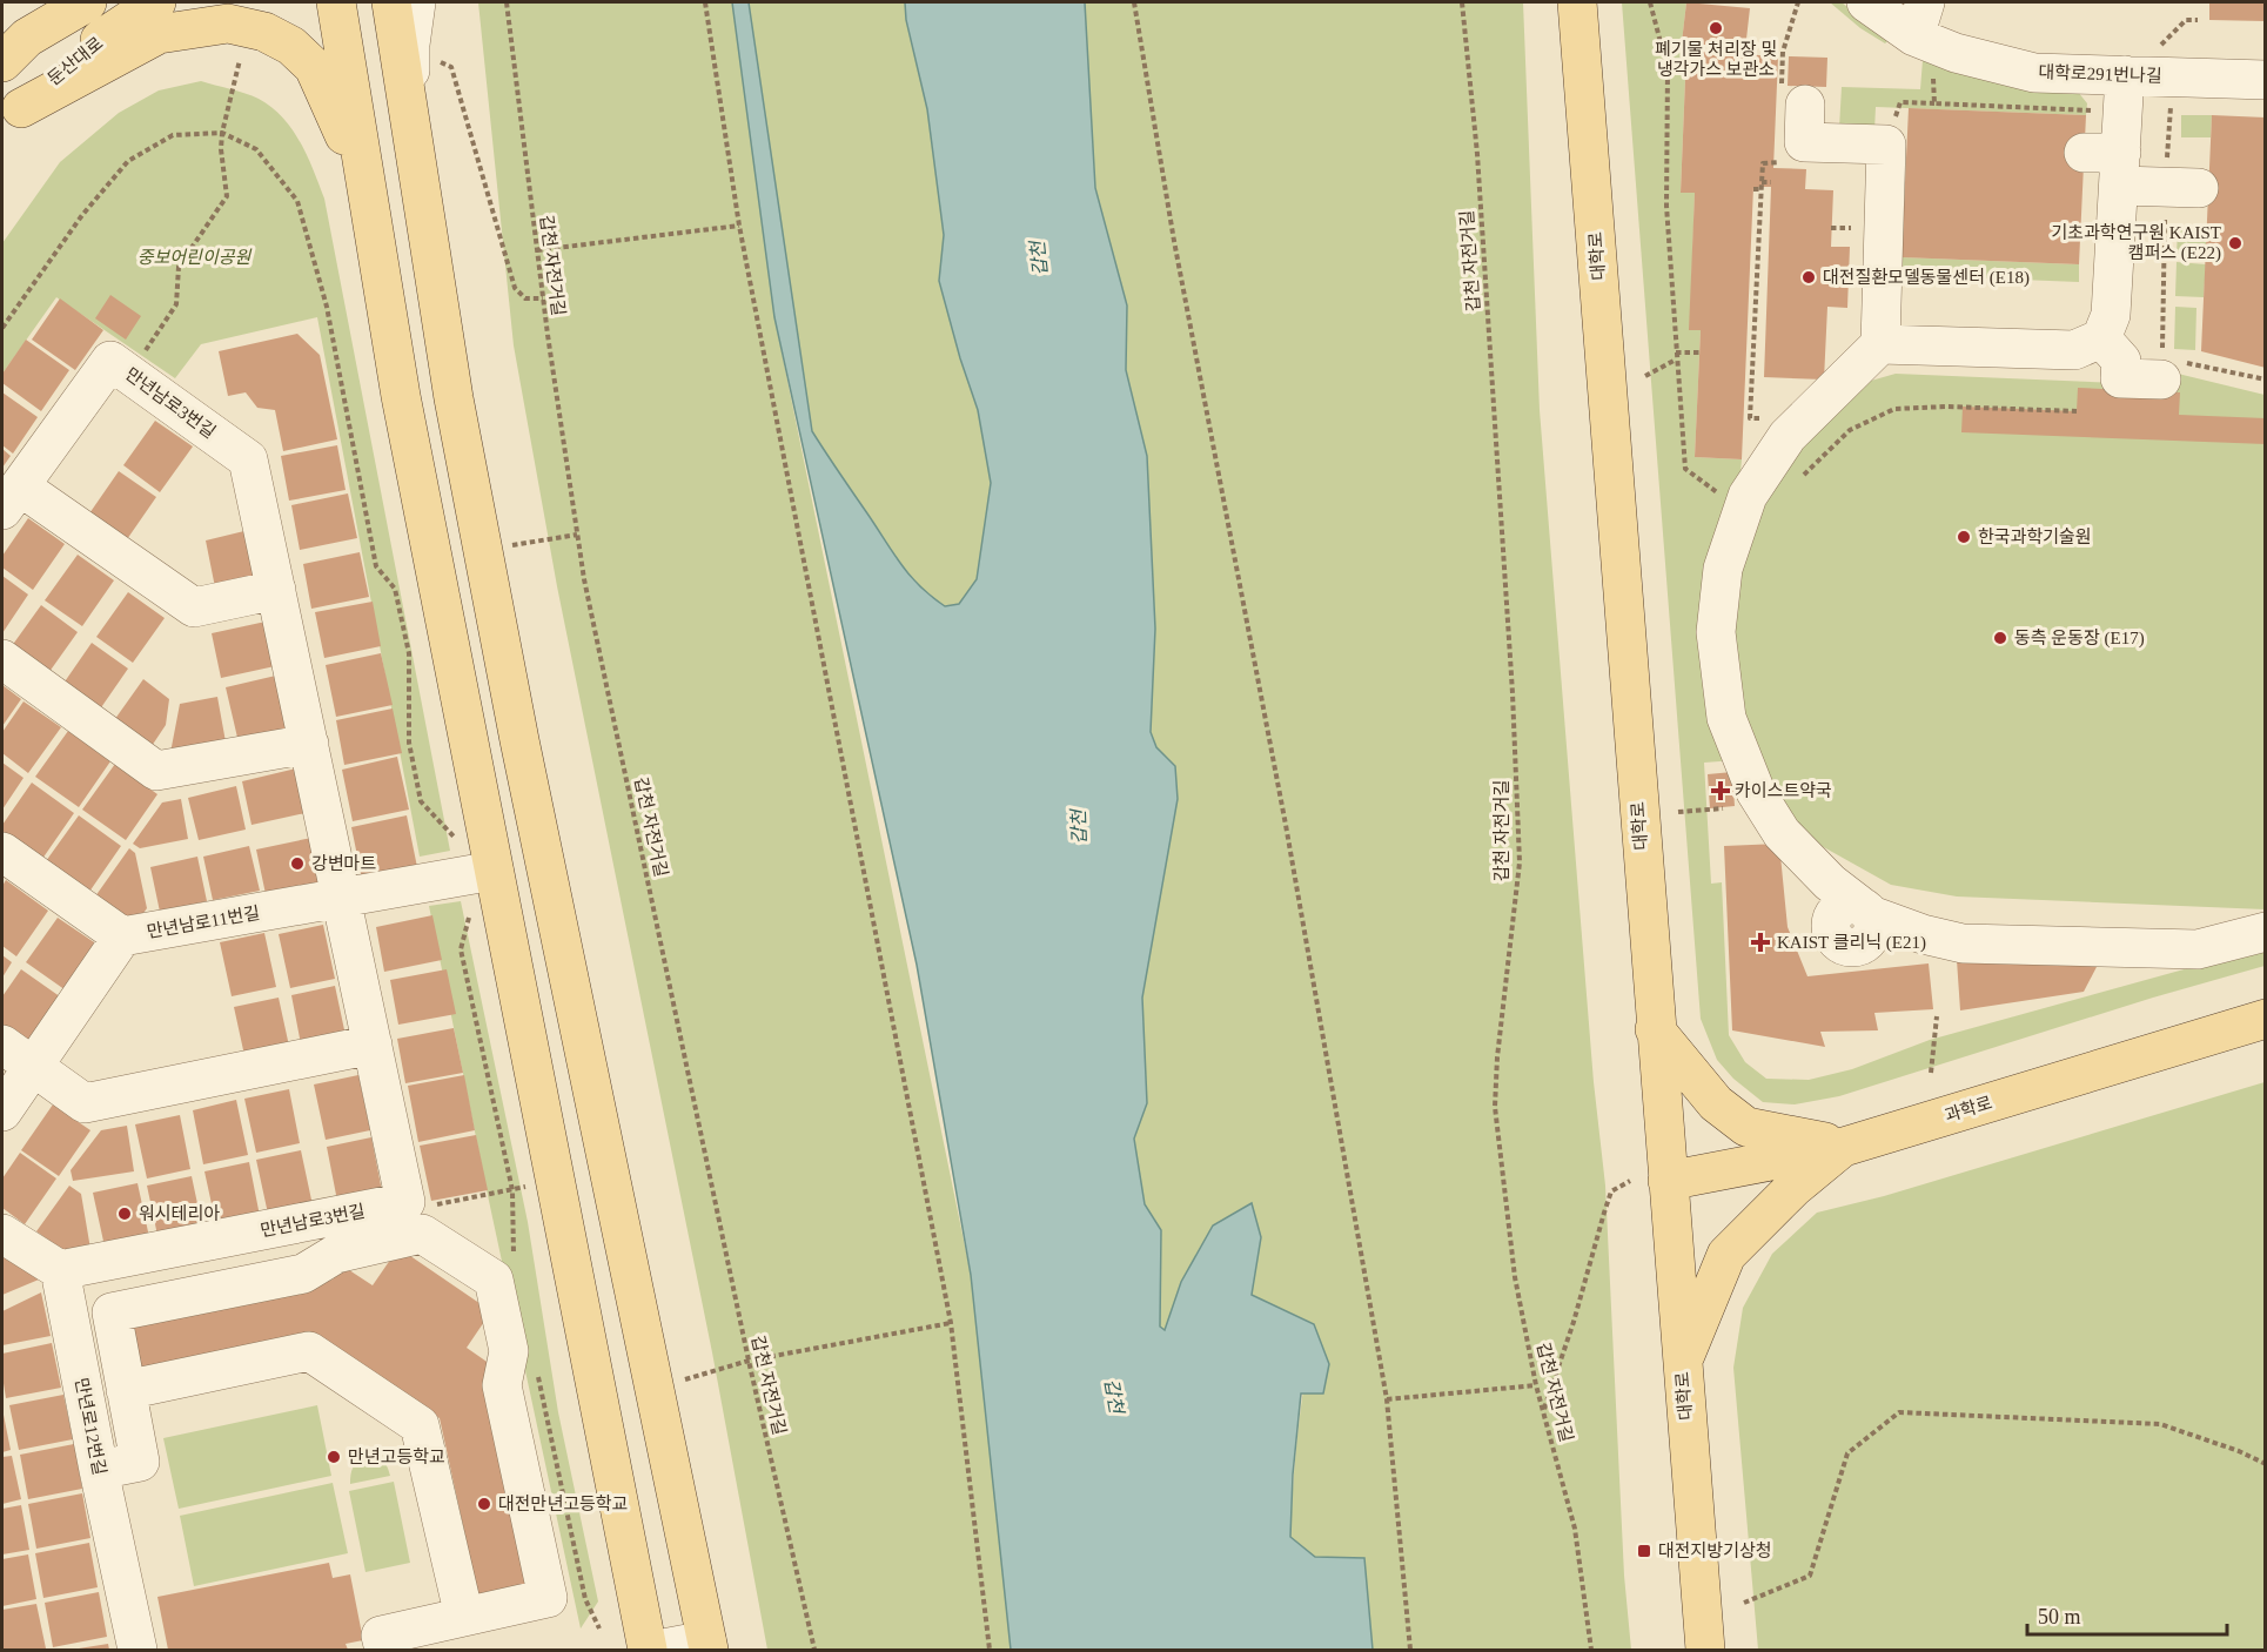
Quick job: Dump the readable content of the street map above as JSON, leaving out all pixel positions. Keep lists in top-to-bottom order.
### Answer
{
  "streets": {
    "main road": ["둔산대로", "대학로", "과학로"],
    "street": [
      "대학로291번나길",
      "만년남로3번길",
      "만년남로11번길",
      "만년로12번길"
    ],
    "path": ["갑천 자전거길"]
  },
  "crossings": [
    ["대학로", "과학로"],
    ["만년남로3번길", "만년남로11번길"],
    ["만년남로3번길", "만년로12번길"]
  ],
  "water": ["갑천"],
  "parks": ["중보어린이공원"],
  "places": {
    "other": [
      "폐기물 처리장 및 냉각가스 보관소",
      "기초과학연구원 KAIST 캠퍼스 (E22)",
      "대전질환모델동물센터 (E18)",
      "한국과학기술원",
      "동측 운동장 (E17)",
      "강변마트",
      "워시테리아",
      "만년고등학교",
      "대전만년고등학교"
    ],
    "health": ["카이스트약국", "KAIST 클리닉 (E21)"],
    "transit": ["대전지방기상청"]
  },
  "scale_bar": "50 m"
}
